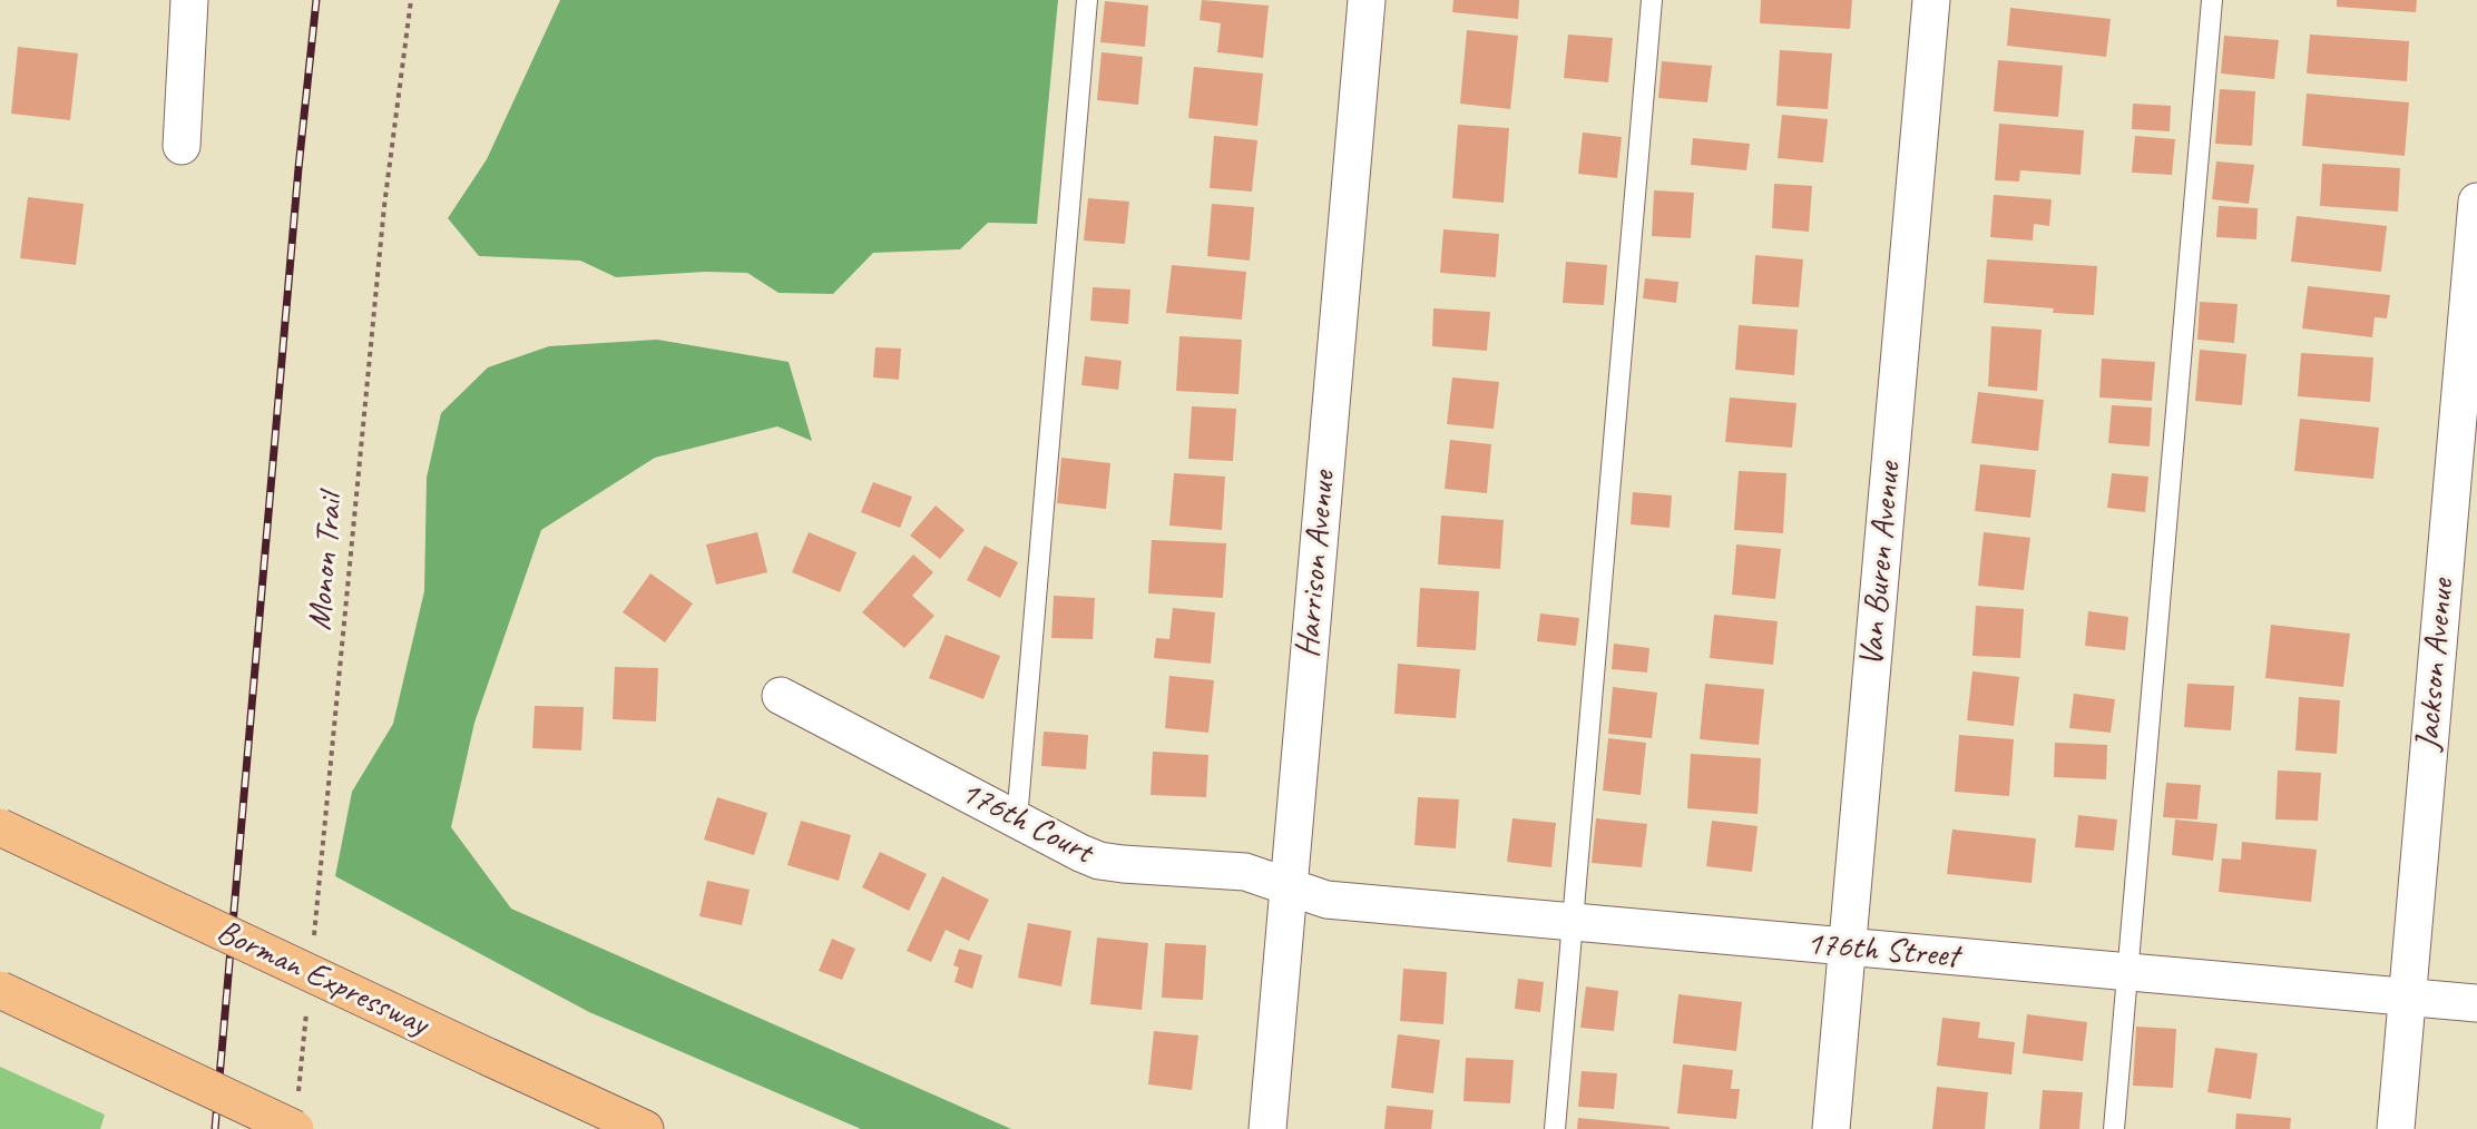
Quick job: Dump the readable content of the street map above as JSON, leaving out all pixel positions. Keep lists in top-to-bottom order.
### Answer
{
  "streets": {
    "highway": ["Borman Expressway"],
    "street": [
      "Harrison Avenue",
      "Van Buren Avenue",
      "Jackson Avenue",
      "176th Court",
      "176th Street"
    ],
    "path": ["Monon Trail"]
  },
  "crossings": [
    ["Harrison Avenue", "176th Court"],
    ["Harrison Avenue", "176th Street"],
    ["Van Buren Avenue", "176th Street"],
    ["Jackson Avenue", "176th Street"],
    ["176th Court", "176th Street"]
  ]
}
